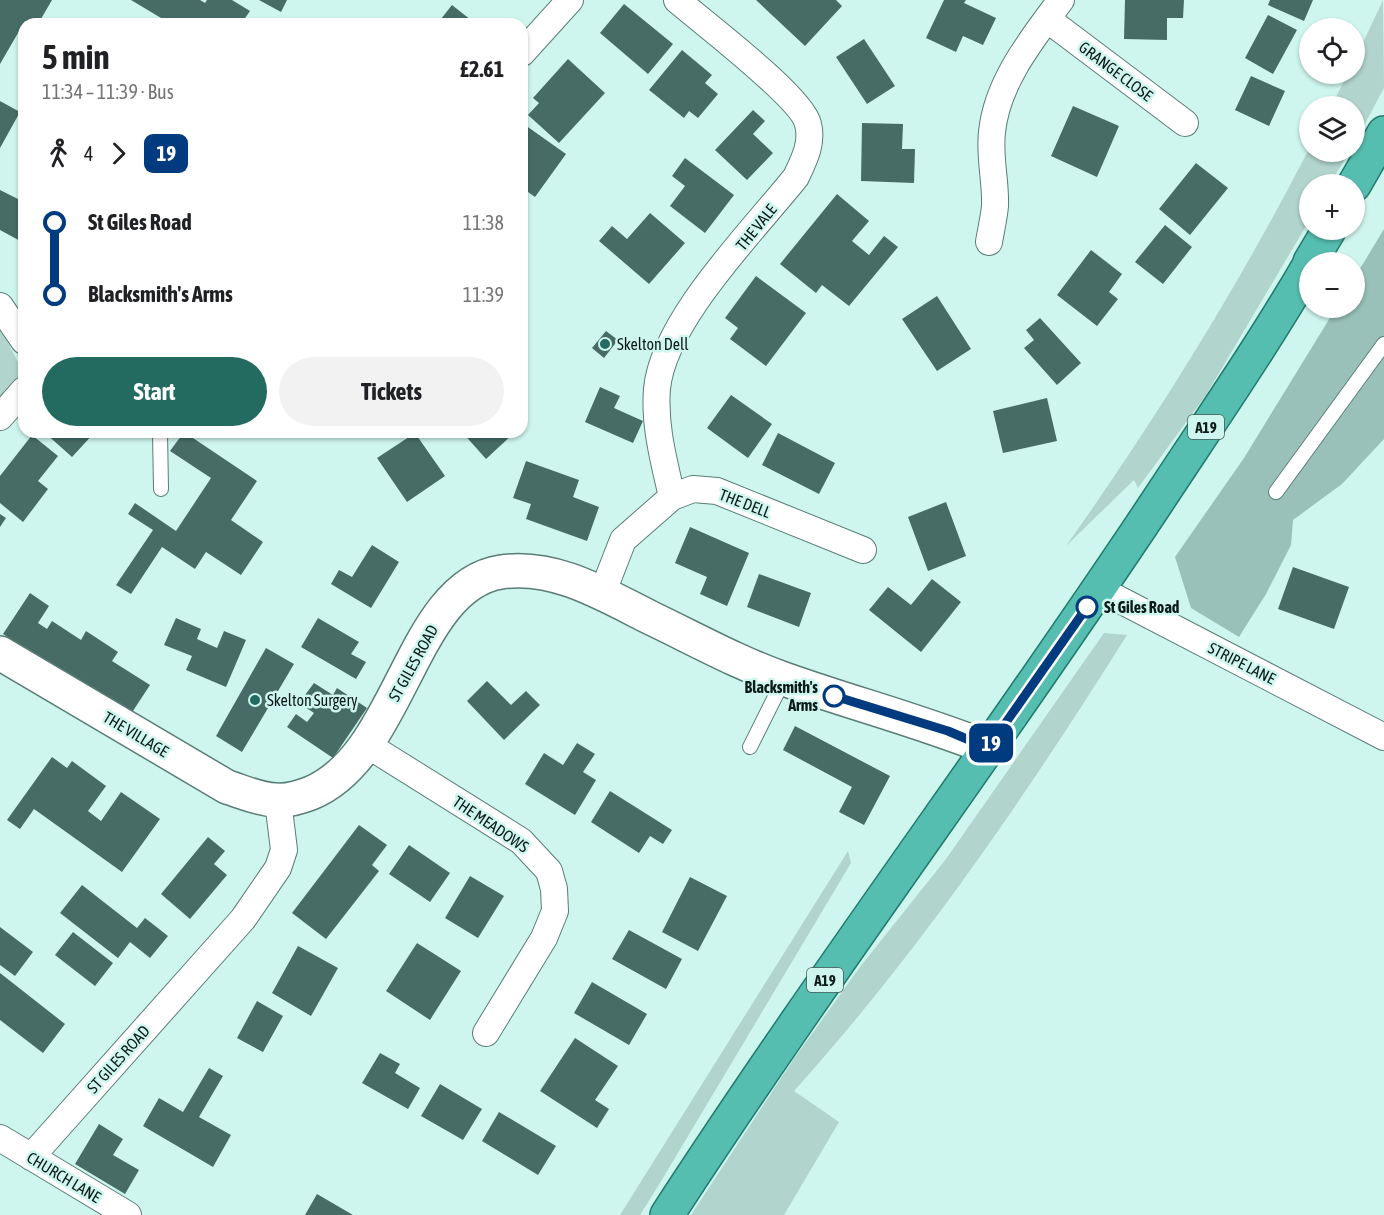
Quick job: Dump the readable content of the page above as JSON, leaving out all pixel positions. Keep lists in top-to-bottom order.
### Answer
{
  "streets": {
    "highway": ["A19"],
    "street": [
      "GRANGE CLOSE",
      "THE VALE",
      "THE DELL",
      "ST GILES ROAD",
      "STRIPE LANE",
      "THE VILLAGE",
      "THE MEADOWS",
      "CHURCH LANE"
    ]
  },
  "crossings": [
    ["THE VALE", "THE DELL"],
    ["A19", "ST GILES ROAD"],
    ["A19", "STRIPE LANE"],
    ["THE DELL", "ST GILES ROAD"],
    ["ST GILES ROAD", "THE VILLAGE"],
    ["ST GILES ROAD", "THE MEADOWS"],
    ["ST GILES ROAD", "CHURCH LANE"]
  ],
  "places": [
    "Skelton Dell",
    "St Giles Road",
    "Blacksmith's Arms",
    "Skelton Surgery"
  ],
  "lines": ["bus line 19"],
  "page": {
    "on_map": "19",
    "map_buttons": ["+", "−"],
    "heading": ["5 min", "11:34 – 11:39 · Bus", "£2.61"],
    "legs": ["4", "19"],
    "list": [
      {
        "name": "St Giles Road",
        "value": "11:38"
      },
      {
        "name": "Blacksmith's Arms",
        "value": "11:39"
      }
    ],
    "buttons": ["Start", "Tickets"]
  }
}
